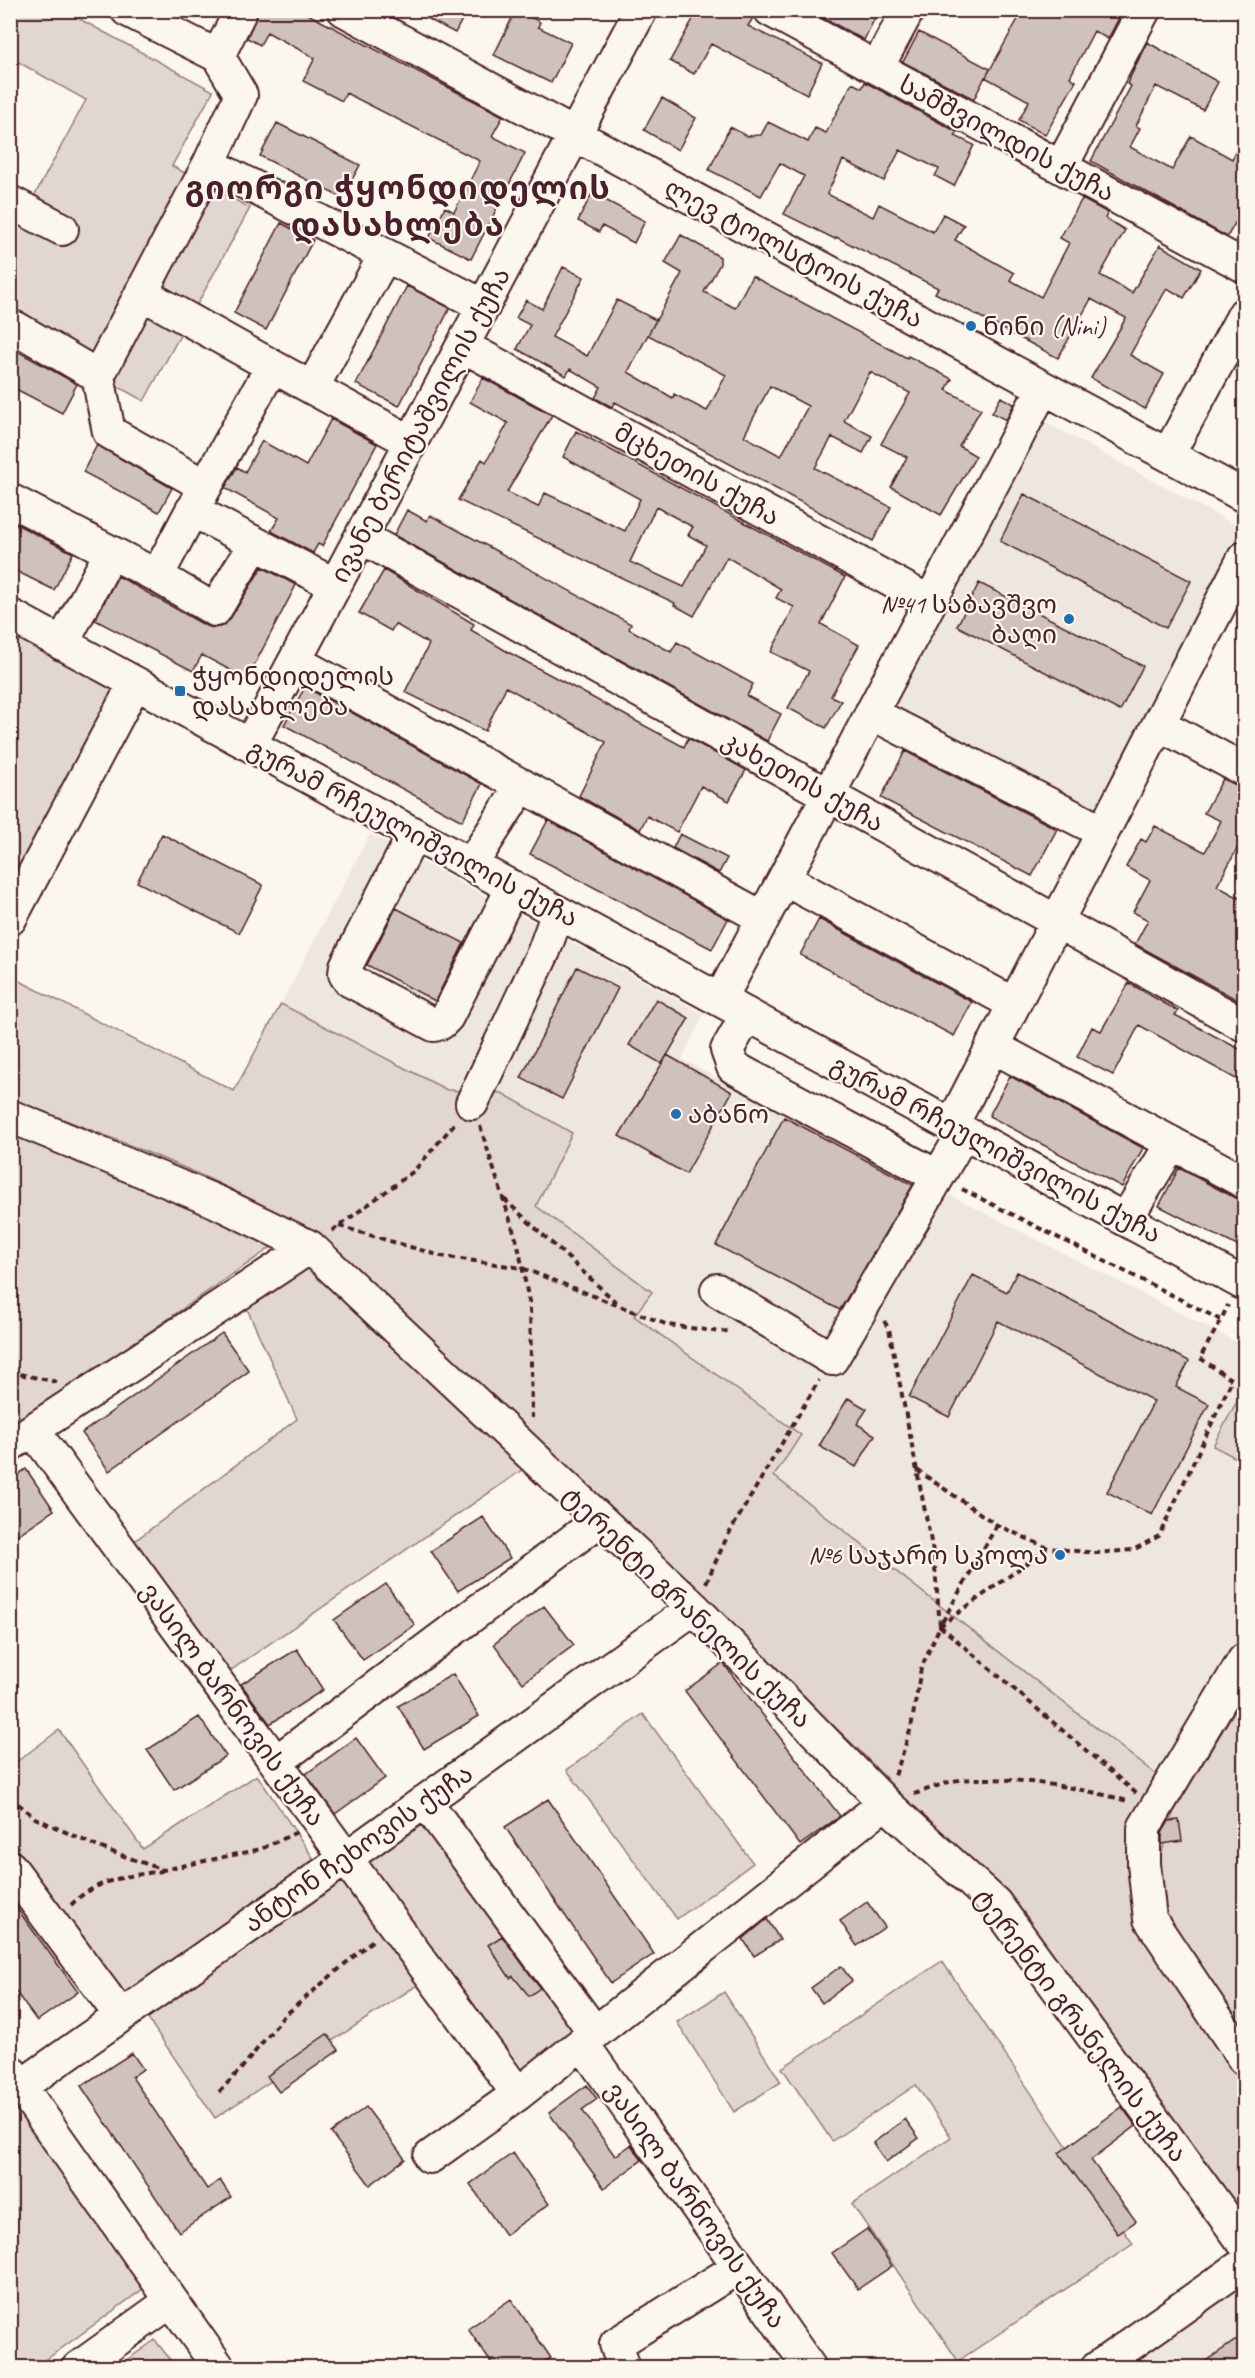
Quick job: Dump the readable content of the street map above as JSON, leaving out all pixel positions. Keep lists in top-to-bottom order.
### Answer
{
  "streets": {
    "street": [
      "სამშვილდის ქუჩა",
      "ლევ ტოლსტოის ქუჩა",
      "ივანე ბერიტაშვილის ქუჩა",
      "მცხეთის ქუჩა",
      "კახეთის ქუჩა",
      "გურამ რჩეულიშვილის ქუჩა",
      "ტერენტი გრანელის ქუჩა",
      "ვასილ ბარნოვის ქუჩა",
      "ანტონ ჩეხოვის ქუჩა"
    ]
  },
  "crossings": [
    ["ლევ ტოლსტოის ქუჩა", "ივანე ბერიტაშვილის ქუჩა"],
    ["ივანე ბერიტაშვილის ქუჩა", "მცხეთის ქუჩა"],
    ["ივანე ბერიტაშვილის ქუჩა", "კახეთის ქუჩა"],
    ["ივანე ბერიტაშვილის ქუჩა", "გურამ რჩეულიშვილის ქუჩა"],
    ["ტერენტი გრანელის ქუჩა", "ანტონ ჩეხოვის ქუჩა"],
    ["ვასილ ბარნოვის ქუჩა", "ანტონ ჩეხოვის ქუჩა"]
  ],
  "districts": ["გიორგი ჭყონდიდელის დასახლება"],
  "places": {
    "other": [
      "ნინი (Nini)",
      "№41 საბავშვო ბაღი",
      "აბანო",
      "№6 საჯარო სკოლა"
    ],
    "transit": ["ჭყონდიდელის დასახლება"]
  }
}
